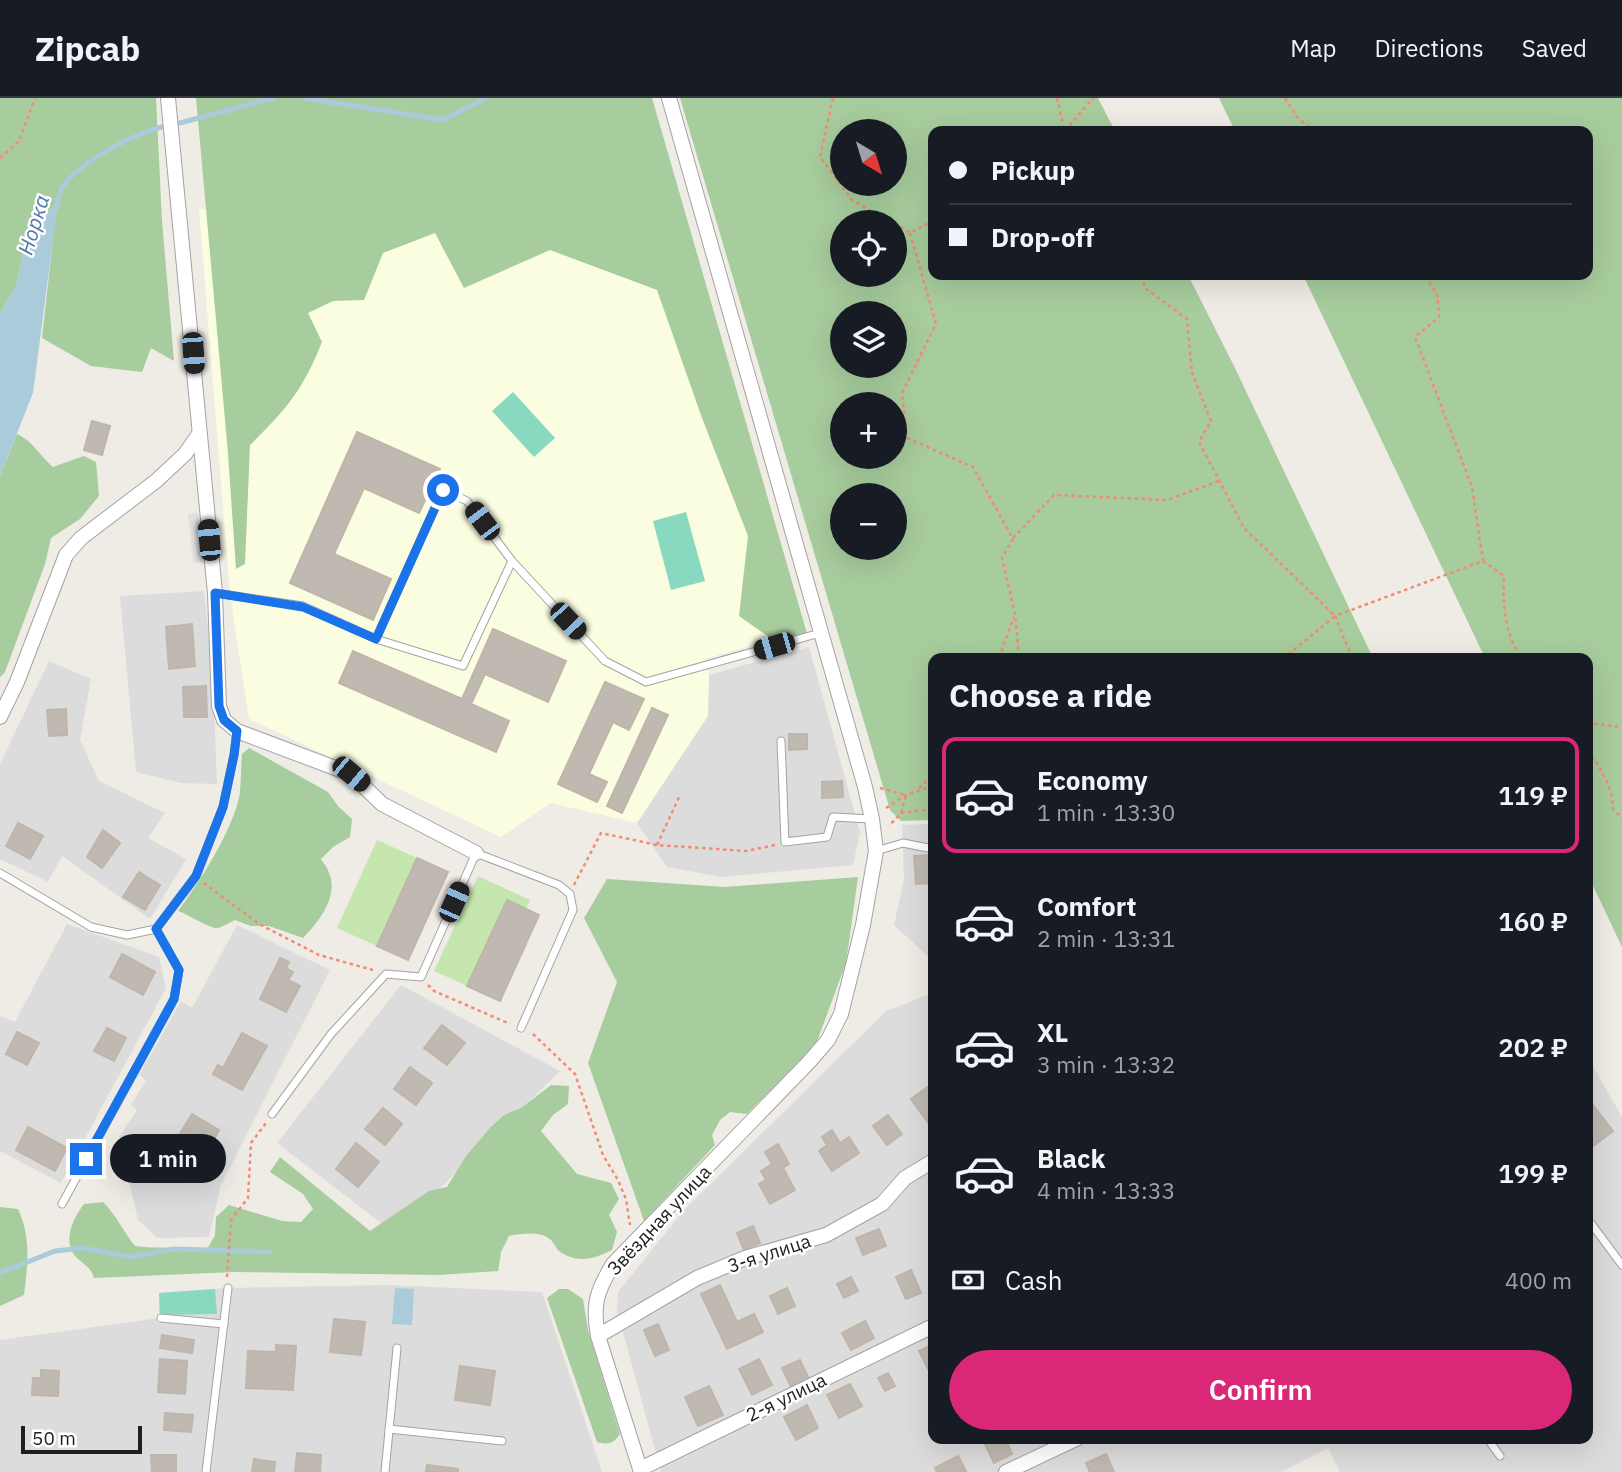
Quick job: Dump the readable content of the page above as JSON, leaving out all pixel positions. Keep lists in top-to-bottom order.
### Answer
{
  "streets": {
    "street": ["Звёздная улица", "3-я улица", "2-я улица"]
  },
  "crossings": [
    ["Звёздная улица", "3-я улица"],
    ["Звёздная улица", "2-я улица"]
  ],
  "water": ["Норка"],
  "scale_bar": "50 m",
  "north": "bottom right",
  "page": {
    "header": "Zipcab",
    "nav": ["Map", "Directions", "Saved"],
    "map_buttons": ["+", "−"],
    "banner": ["Pickup", "Drop-off"],
    "heading": "Choose a ride",
    "list": [
      {
        "name": "Economy",
        "note": "1 min · 13:30",
        "value": "119 ₽"
      },
      {
        "name": "Comfort",
        "note": "2 min · 13:31",
        "value": "160 ₽"
      },
      {
        "name": "XL",
        "note": "3 min · 13:32",
        "value": "202 ₽"
      },
      {
        "name": "Black",
        "note": "4 min · 13:33",
        "value": "199 ₽"
      }
    ],
    "bubble": "1 min",
    "pay": ["Cash", "400 m"],
    "buttons": "Confirm",
    "scale": "50 m"
  }
}
